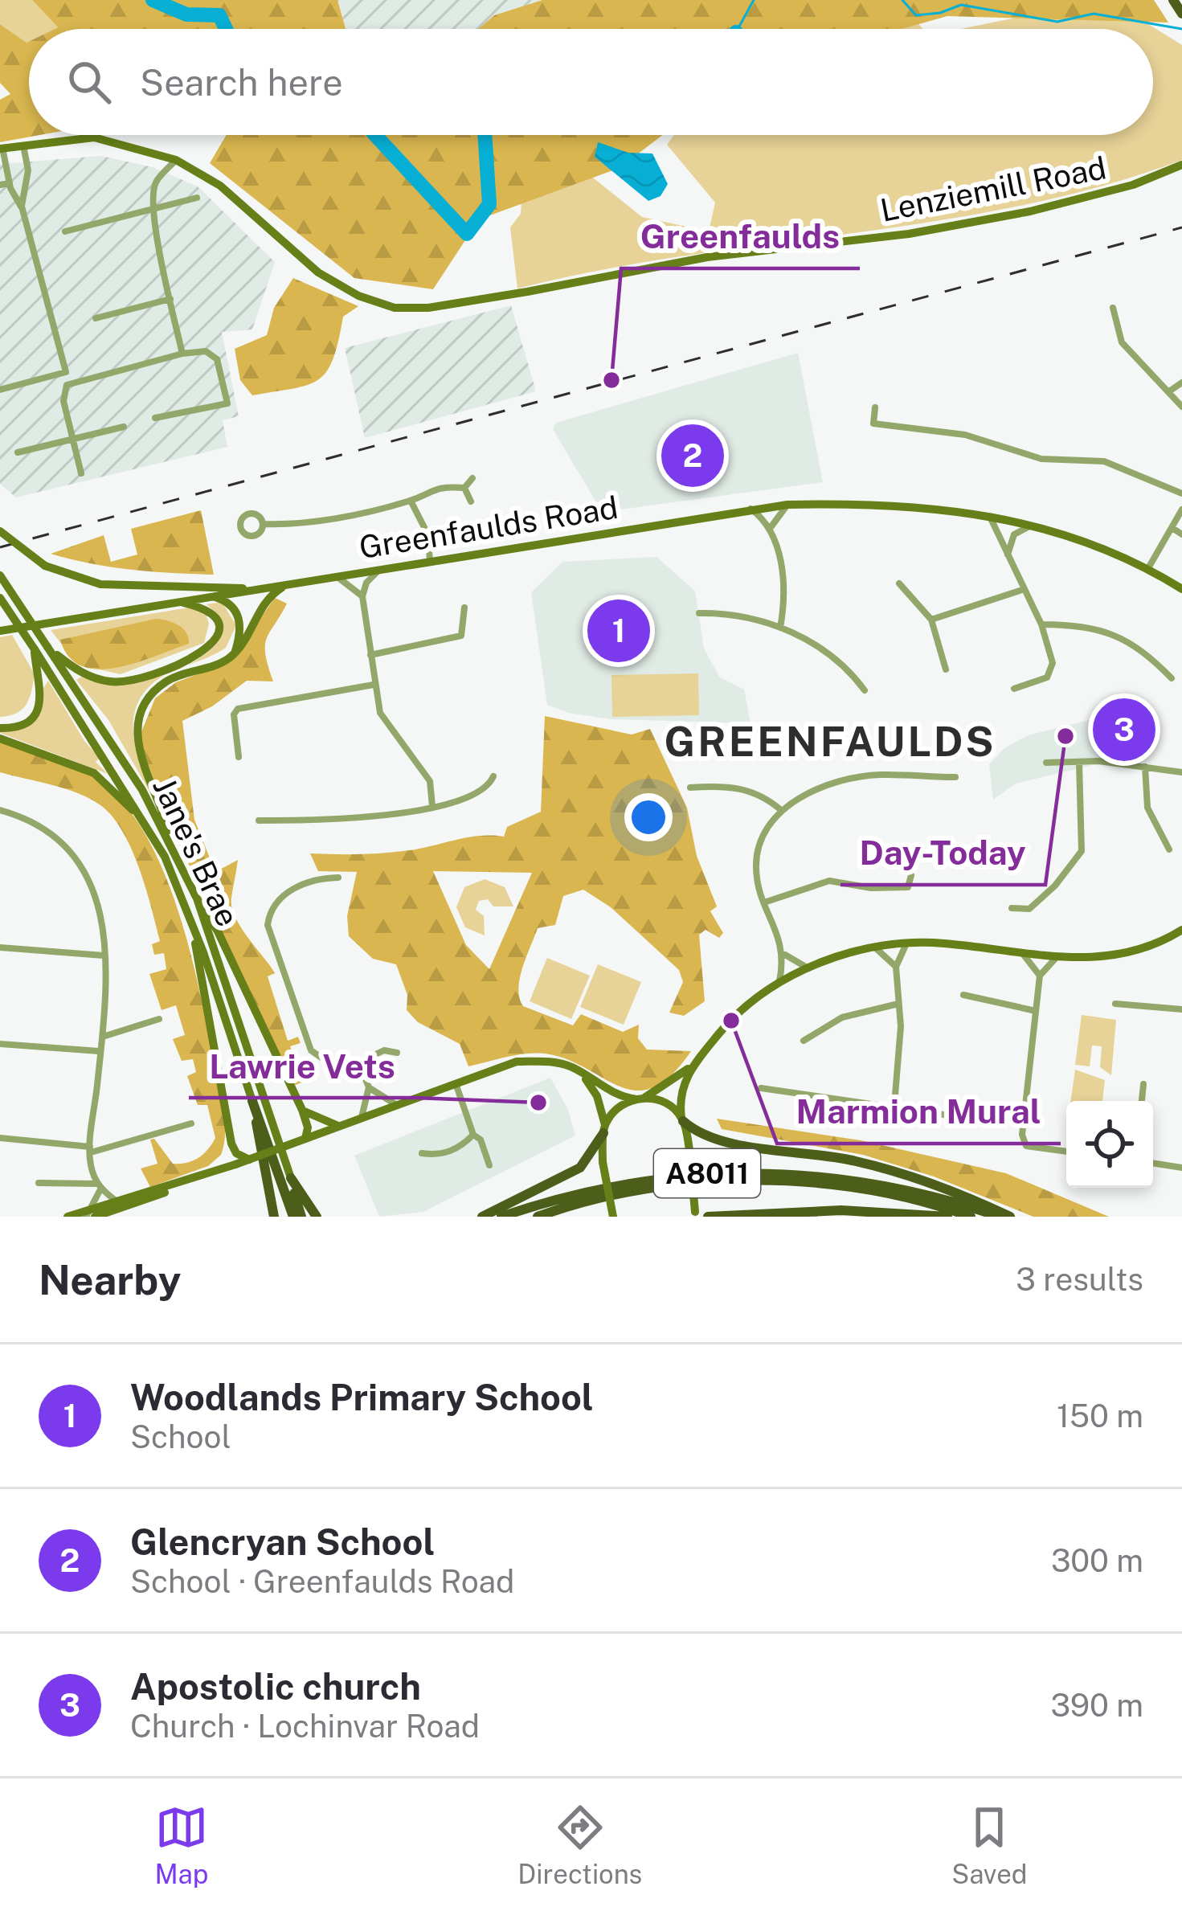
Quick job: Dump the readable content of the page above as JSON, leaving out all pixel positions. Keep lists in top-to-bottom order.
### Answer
{
  "streets": {
    "main road": [
      "Lenziemill Road",
      "Greenfaulds Road",
      "Jane's Brae",
      "A8011"
    ]
  },
  "districts": ["GREENFAULDS"],
  "places": [
    "Greenfaulds",
    "Day-Today",
    "Marmion Mural",
    "Lawrie Vets"
  ],
  "page": {
    "search": "Search here",
    "pins": ["2", "1", "3"],
    "heading": ["Nearby", "3 results"],
    "list": [
      {
        "mark": "1",
        "name": "Woodlands Primary School",
        "note": "School",
        "value": "150 m"
      },
      {
        "mark": "2",
        "name": "Glencryan School",
        "note": "School · Greenfaulds Road",
        "value": "300 m"
      },
      {
        "mark": "3",
        "name": "Apostolic church",
        "note": "Church · Lochinvar Road",
        "value": "390 m"
      }
    ],
    "nav": ["Map", "Directions", "Saved"]
  }
}
